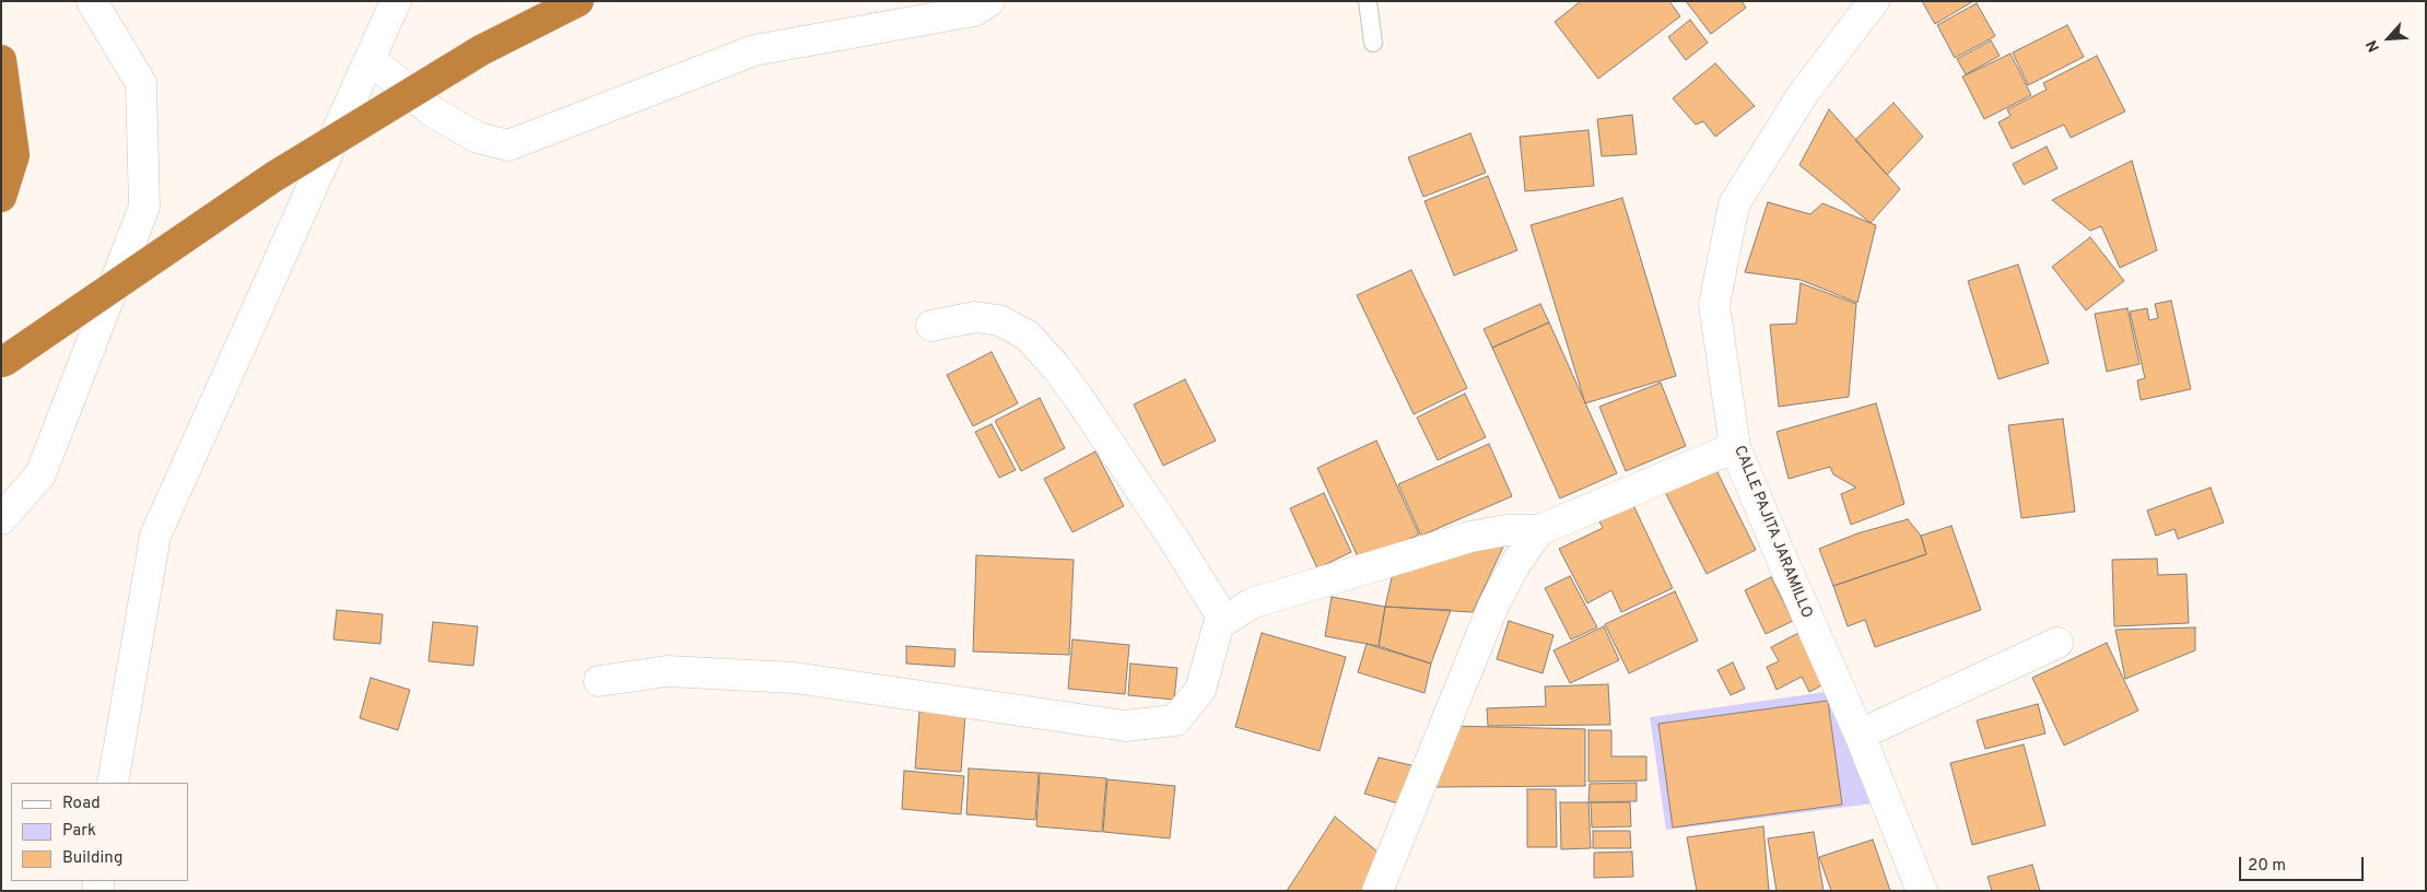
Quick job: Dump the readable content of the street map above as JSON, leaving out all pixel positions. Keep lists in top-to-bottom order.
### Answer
{
  "streets": {
    "street": ["CALLE PAJITA JARAMILLO"]
  },
  "legend": ["Road", "Park", "Building"],
  "scale_bar": "20 m",
  "north": "bottom left"
}
